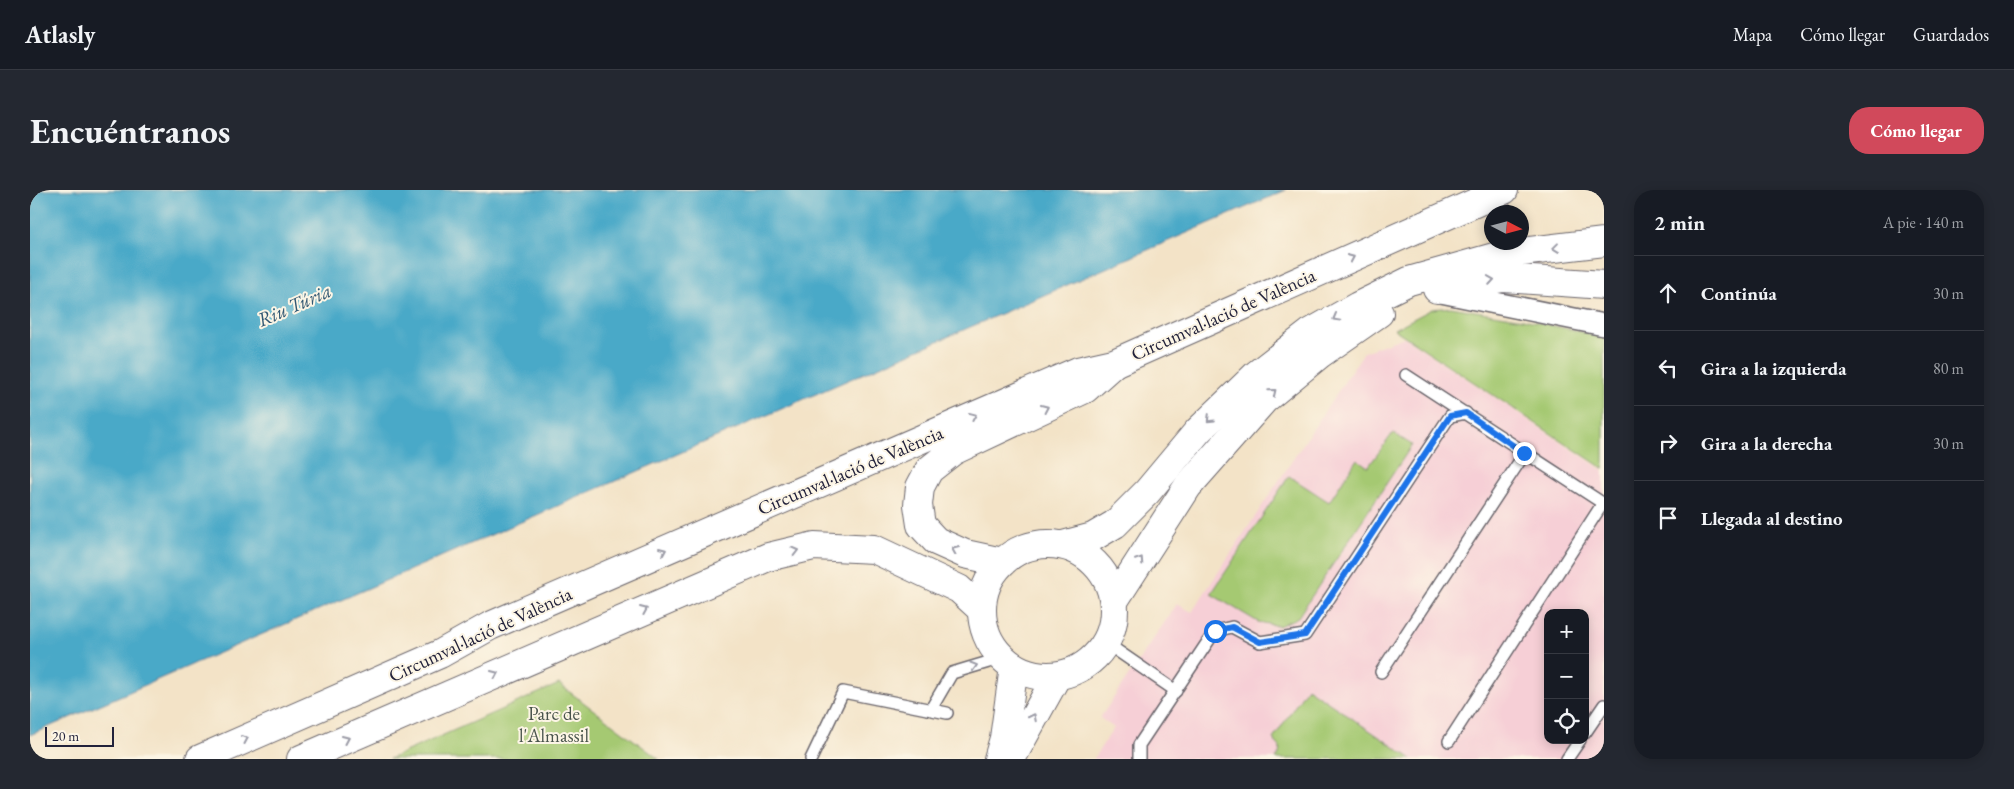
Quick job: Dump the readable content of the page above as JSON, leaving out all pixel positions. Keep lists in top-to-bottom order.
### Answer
{
  "streets": {
    "main road": ["Circumval·lació de València"]
  },
  "water": ["Riu Túria"],
  "parks": ["Parc de l'Almassil"],
  "scale_bar": "20 m",
  "north": "right",
  "page": {
    "header": "Atlasly",
    "nav": ["Mapa", "Cómo llegar", "Guardados"],
    "buttons": "Cómo llegar",
    "title": "Encuéntranos",
    "heading": ["2 min", "A pie · 140 m"],
    "list": [
      ["Continúa", "30 m"],
      ["Gira a la izquierda", "80 m"],
      ["Gira a la derecha", "30 m"],
      "Llegada al destino"
    ],
    "map_buttons": ["+", "−"],
    "scale": "20 m"
  }
}
